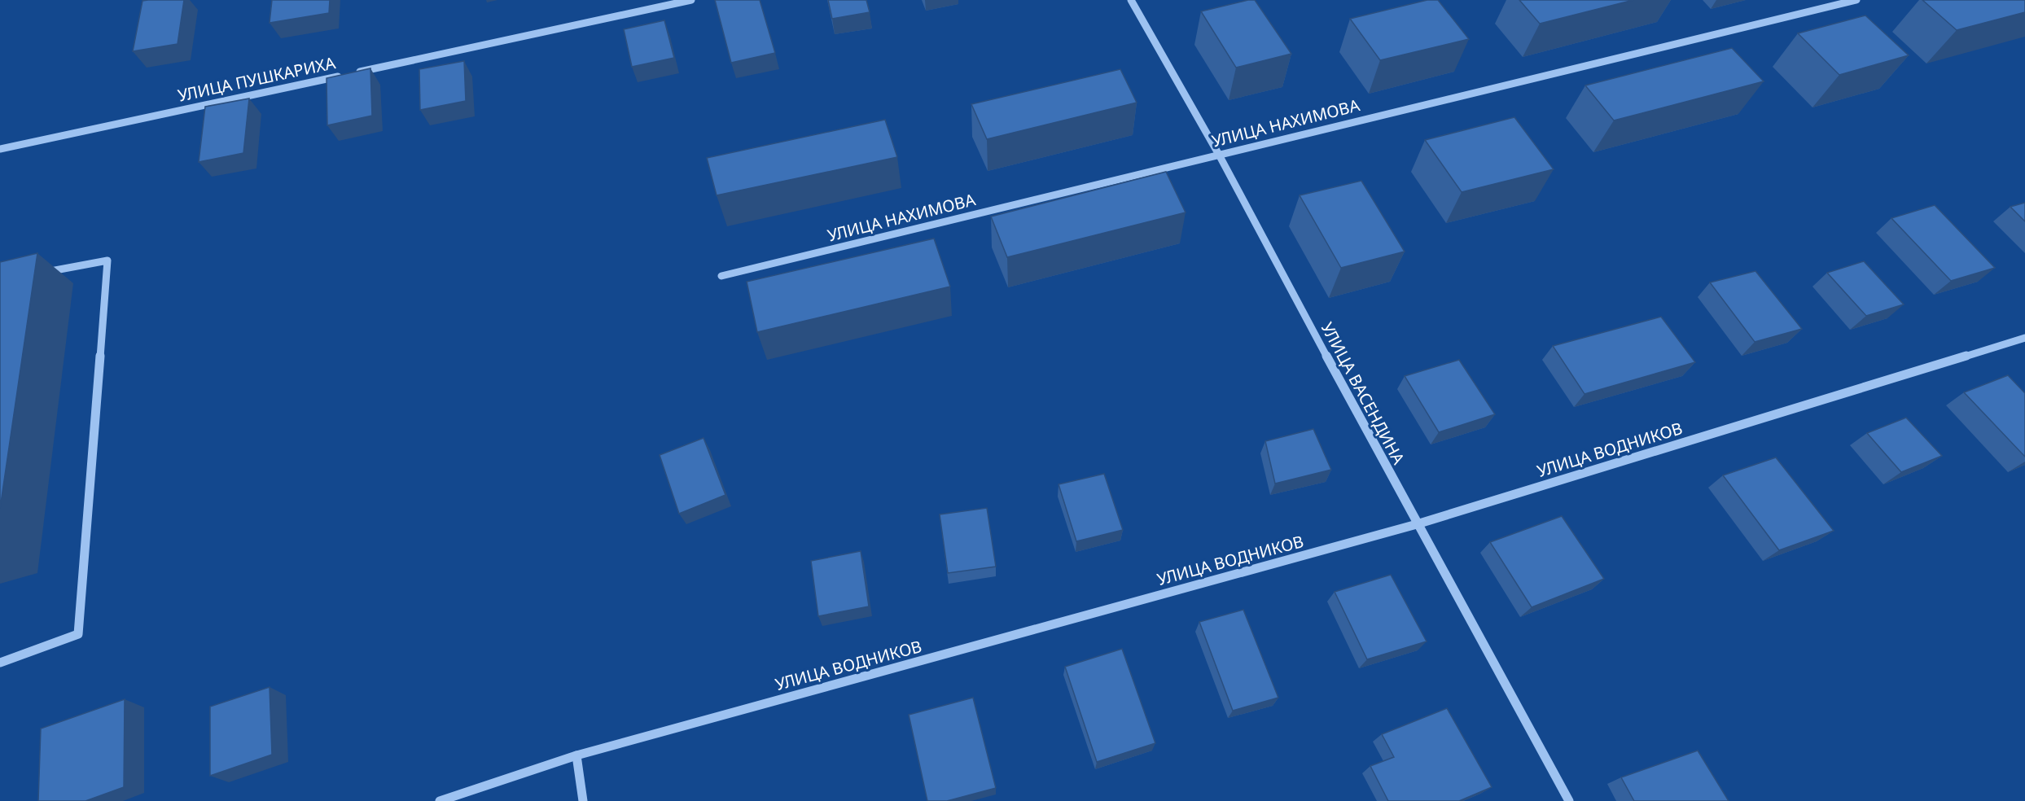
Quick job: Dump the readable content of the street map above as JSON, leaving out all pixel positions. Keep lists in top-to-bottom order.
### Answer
{
  "streets": {
    "street": [
      "УЛИЦА ПУШКАРИХА",
      "УЛИЦА НАХИМОВА",
      "УЛИЦА ВАСЕНДИНА",
      "УЛИЦА ВОДНИКОВ"
    ]
  },
  "crossings": [
    ["УЛИЦА НАХИМОВА", "УЛИЦА ВАСЕНДИНА"],
    ["УЛИЦА ВАСЕНДИНА", "УЛИЦА ВОДНИКОВ"]
  ]
}
